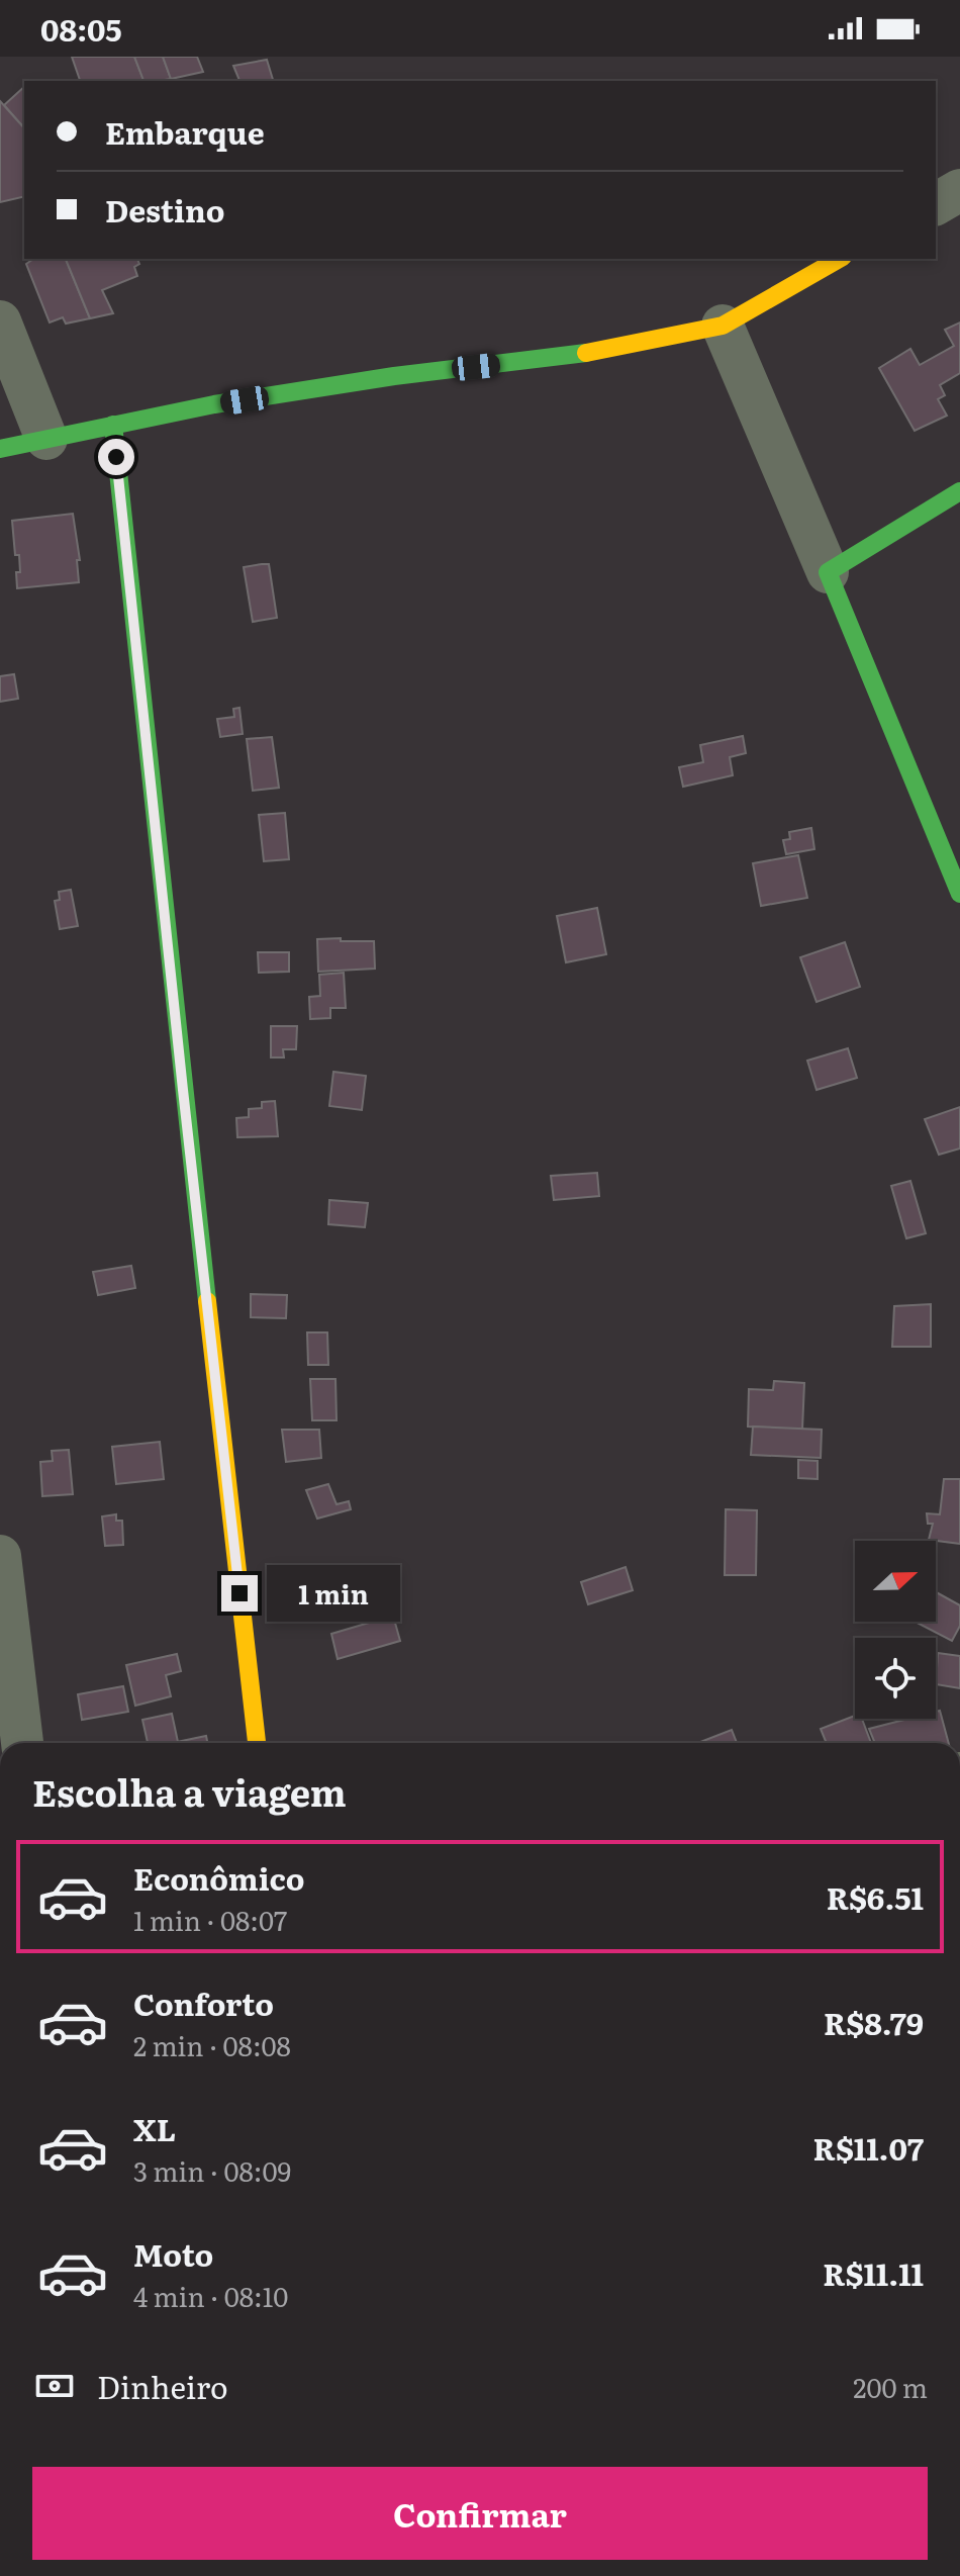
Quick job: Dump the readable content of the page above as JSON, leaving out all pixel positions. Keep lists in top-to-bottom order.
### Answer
{
  "north": "right",
  "page": {
    "status": "08:05",
    "banner": ["Embarque", "Destino"],
    "bubble": "1 min",
    "heading": "Escolha a viagem",
    "list": [
      {
        "name": "Econômico",
        "note": "1 min · 08:07",
        "value": "R$6.51"
      },
      {
        "name": "Conforto",
        "note": "2 min · 08:08",
        "value": "R$8.79"
      },
      {
        "name": "XL",
        "note": "3 min · 08:09",
        "value": "R$11.07"
      },
      {
        "name": "Moto",
        "note": "4 min · 08:10",
        "value": "R$11.11"
      }
    ],
    "pay": ["Dinheiro", "200 m"],
    "buttons": "Confirmar"
  }
}
